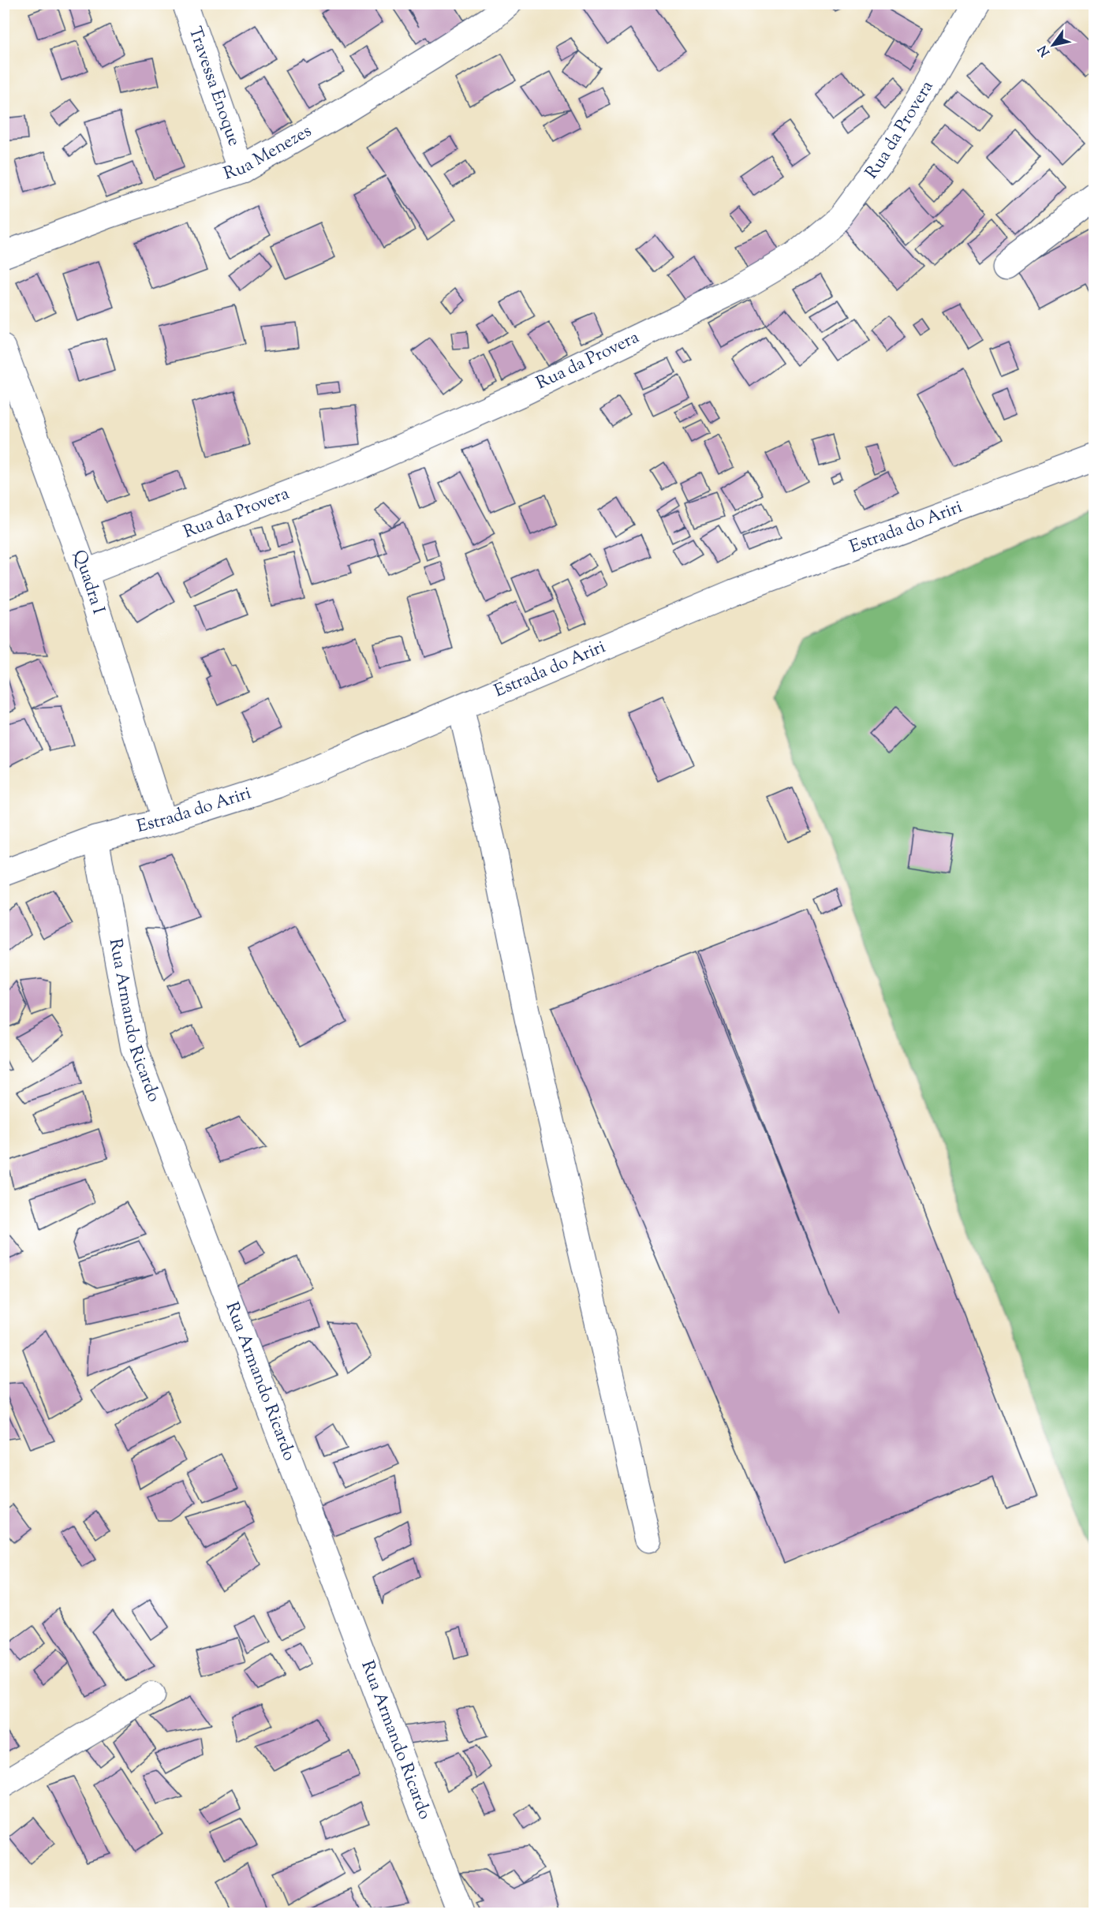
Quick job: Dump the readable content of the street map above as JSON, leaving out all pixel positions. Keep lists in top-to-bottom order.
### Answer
{
  "streets": {
    "street": [
      "Travessa Enoque",
      "Rua da Provera",
      "Rua Menezes",
      "Estrada do Ariri",
      "Quadra I",
      "Rua Armando Ricardo"
    ]
  },
  "crossings": [
    ["Travessa Enoque", "Rua Menezes"],
    ["Rua da Provera", "Quadra I"],
    ["Estrada do Ariri", "Quadra I"],
    ["Estrada do Ariri", "Rua Armando Ricardo"]
  ],
  "north": "bottom left"
}
